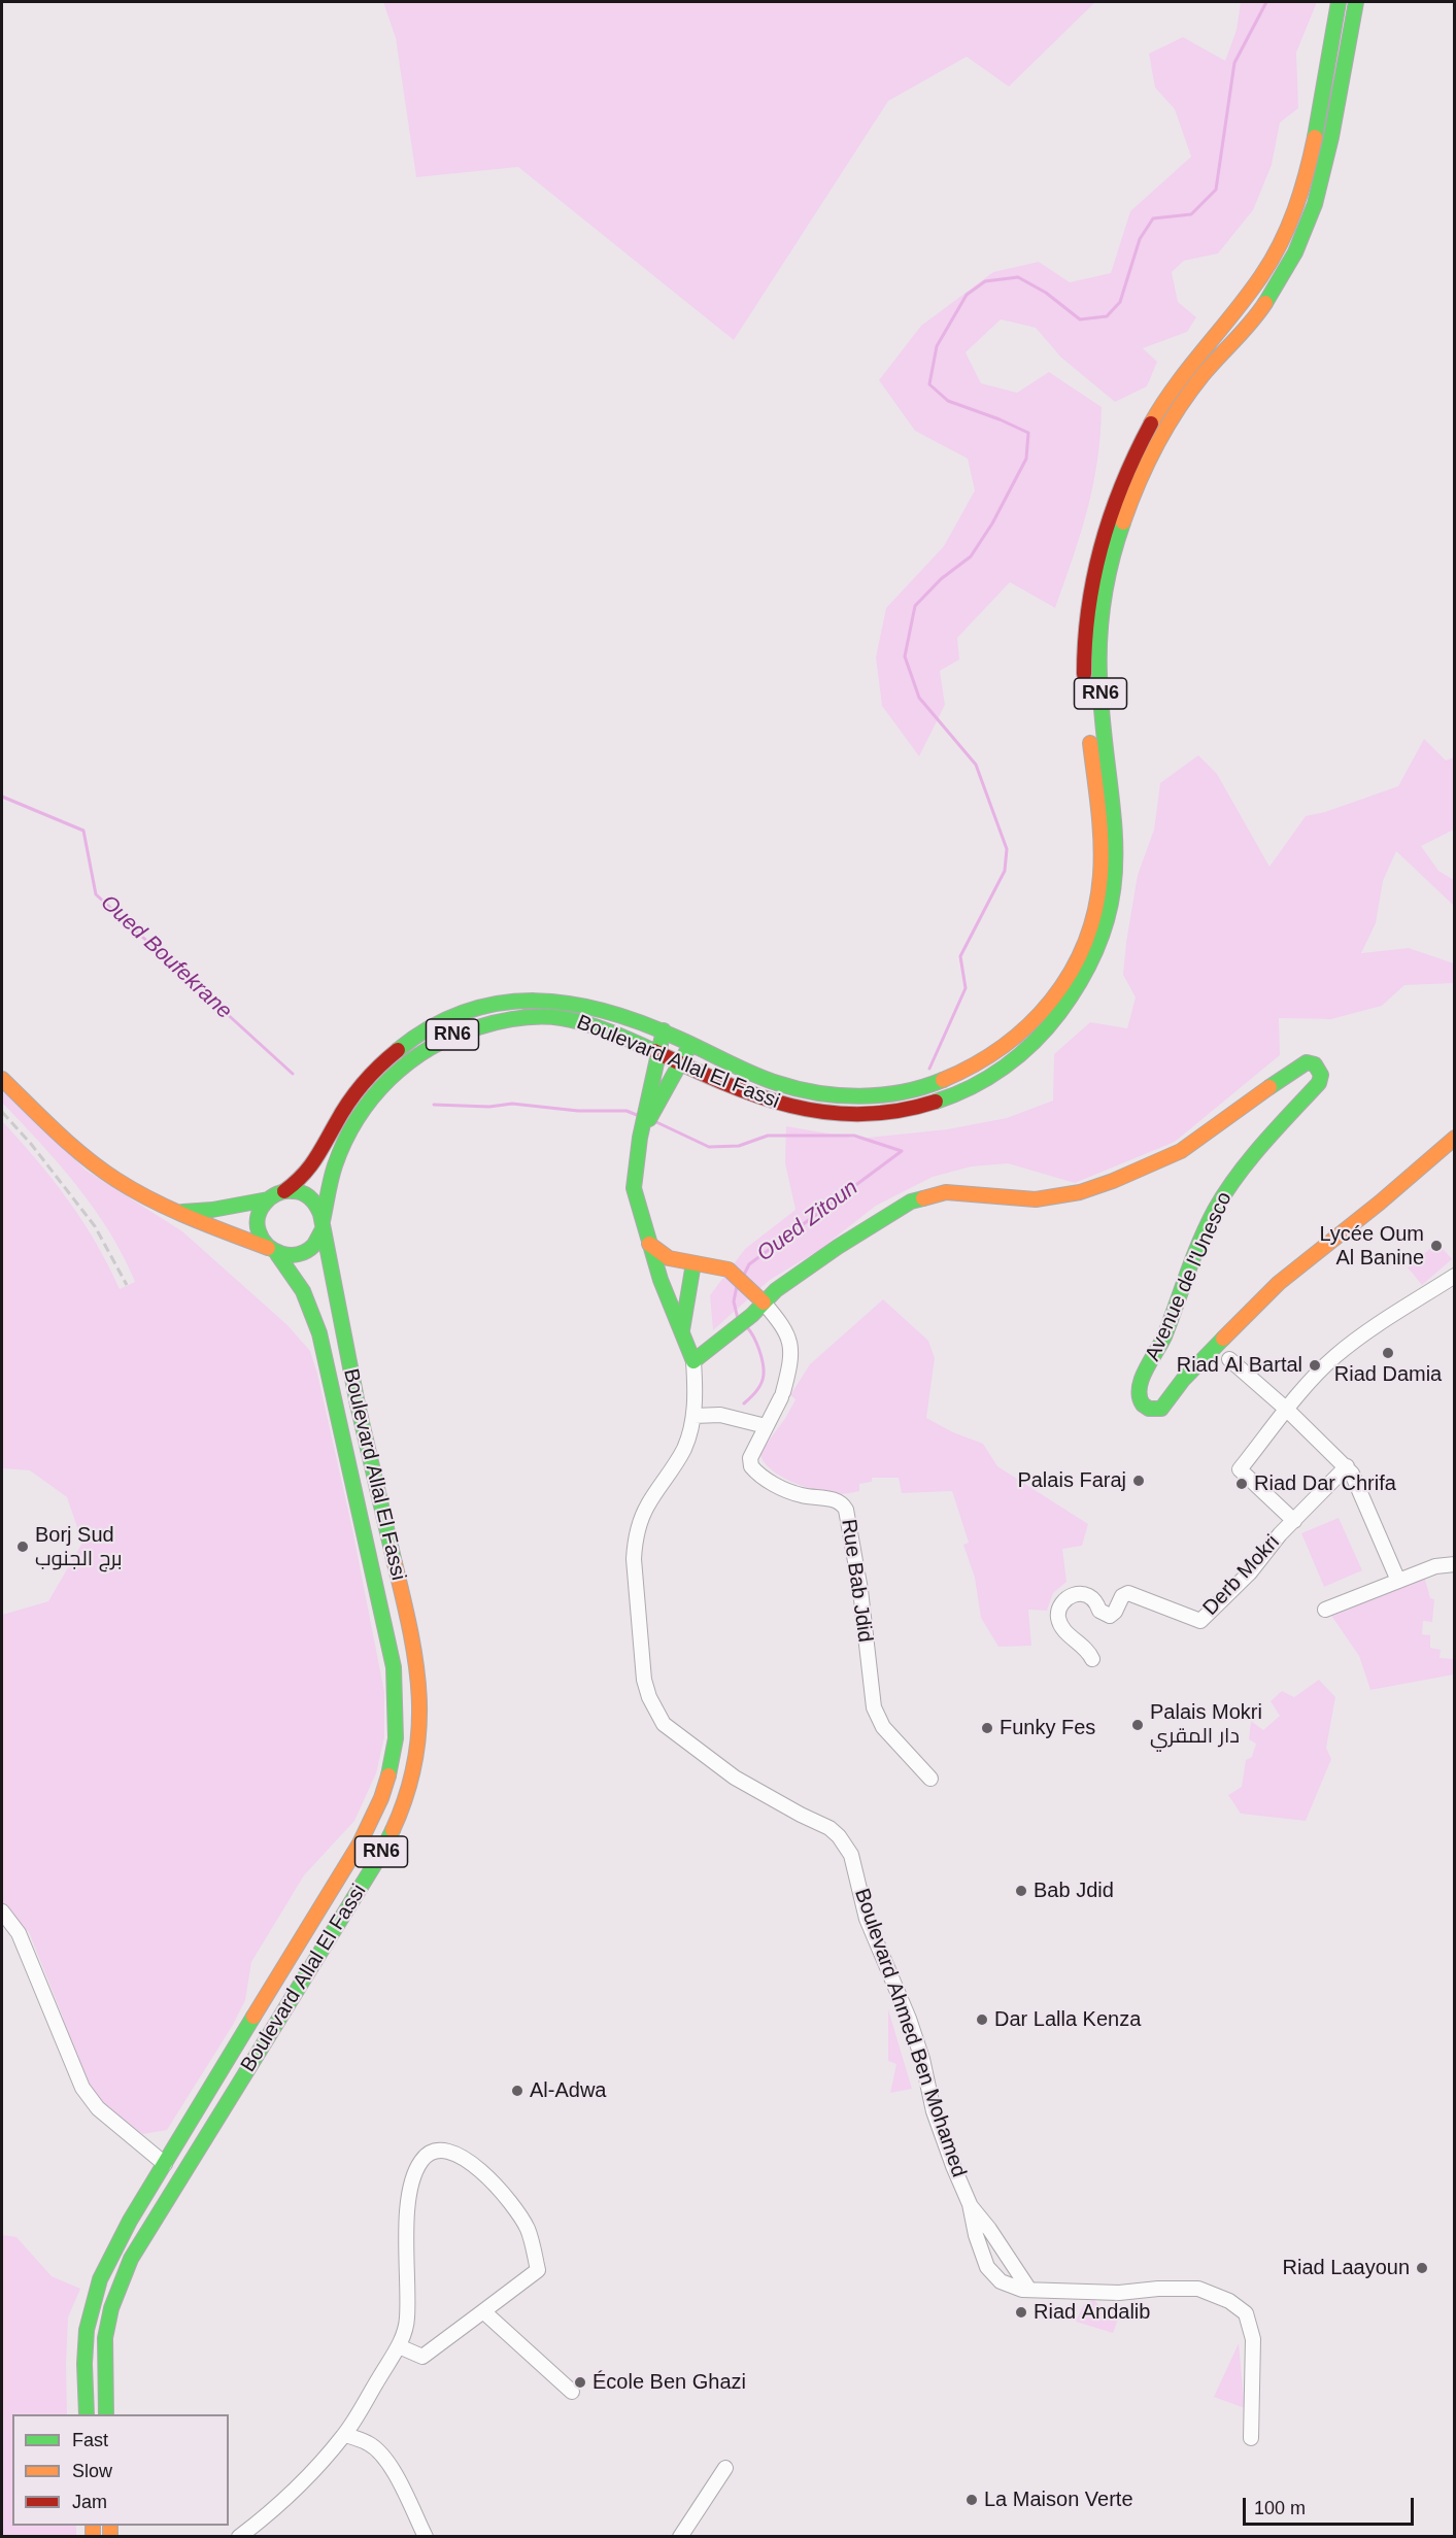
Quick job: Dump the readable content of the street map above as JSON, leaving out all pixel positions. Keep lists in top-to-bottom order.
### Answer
{
  "streets": {
    "main road": [
      "RN6",
      "Boulevard Allal El Fassi",
      "Avenue de l'Unesco",
      "Rue Bab Jdid",
      "Boulevard Ahmed Ben Mohamed"
    ],
    "street": ["Derb Mokri"]
  },
  "crossings": [
    ["RN6", "Boulevard Allal El Fassi"],
    ["Boulevard Allal El Fassi", "Boulevard Ahmed Ben Mohamed"],
    ["Avenue de l'Unesco", "Rue Bab Jdid"],
    ["Avenue de l'Unesco", "Boulevard Ahmed Ben Mohamed"],
    ["Rue Bab Jdid", "Boulevard Ahmed Ben Mohamed"]
  ],
  "water": ["Oued Boufekrane", "Oued Zitoun"],
  "places": [
    "Lycée Oum Al Banine",
    "Riad Damia",
    "Riad Al Bartal",
    "Palais Faraj",
    "Riad Dar Chrifa",
    "Borj Sud برج الجنوب",
    "Palais Mokri دار المقري",
    "Funky Fes",
    "Bab Jdid",
    "Dar Lalla Kenza",
    "Al-Adwa",
    "Riad Laayoun",
    "Riad Andalib",
    "École Ben Ghazi",
    "La Maison Verte"
  ],
  "legend": ["Fast", "Slow", "Jam"],
  "scale_bar": "100 m"
}
